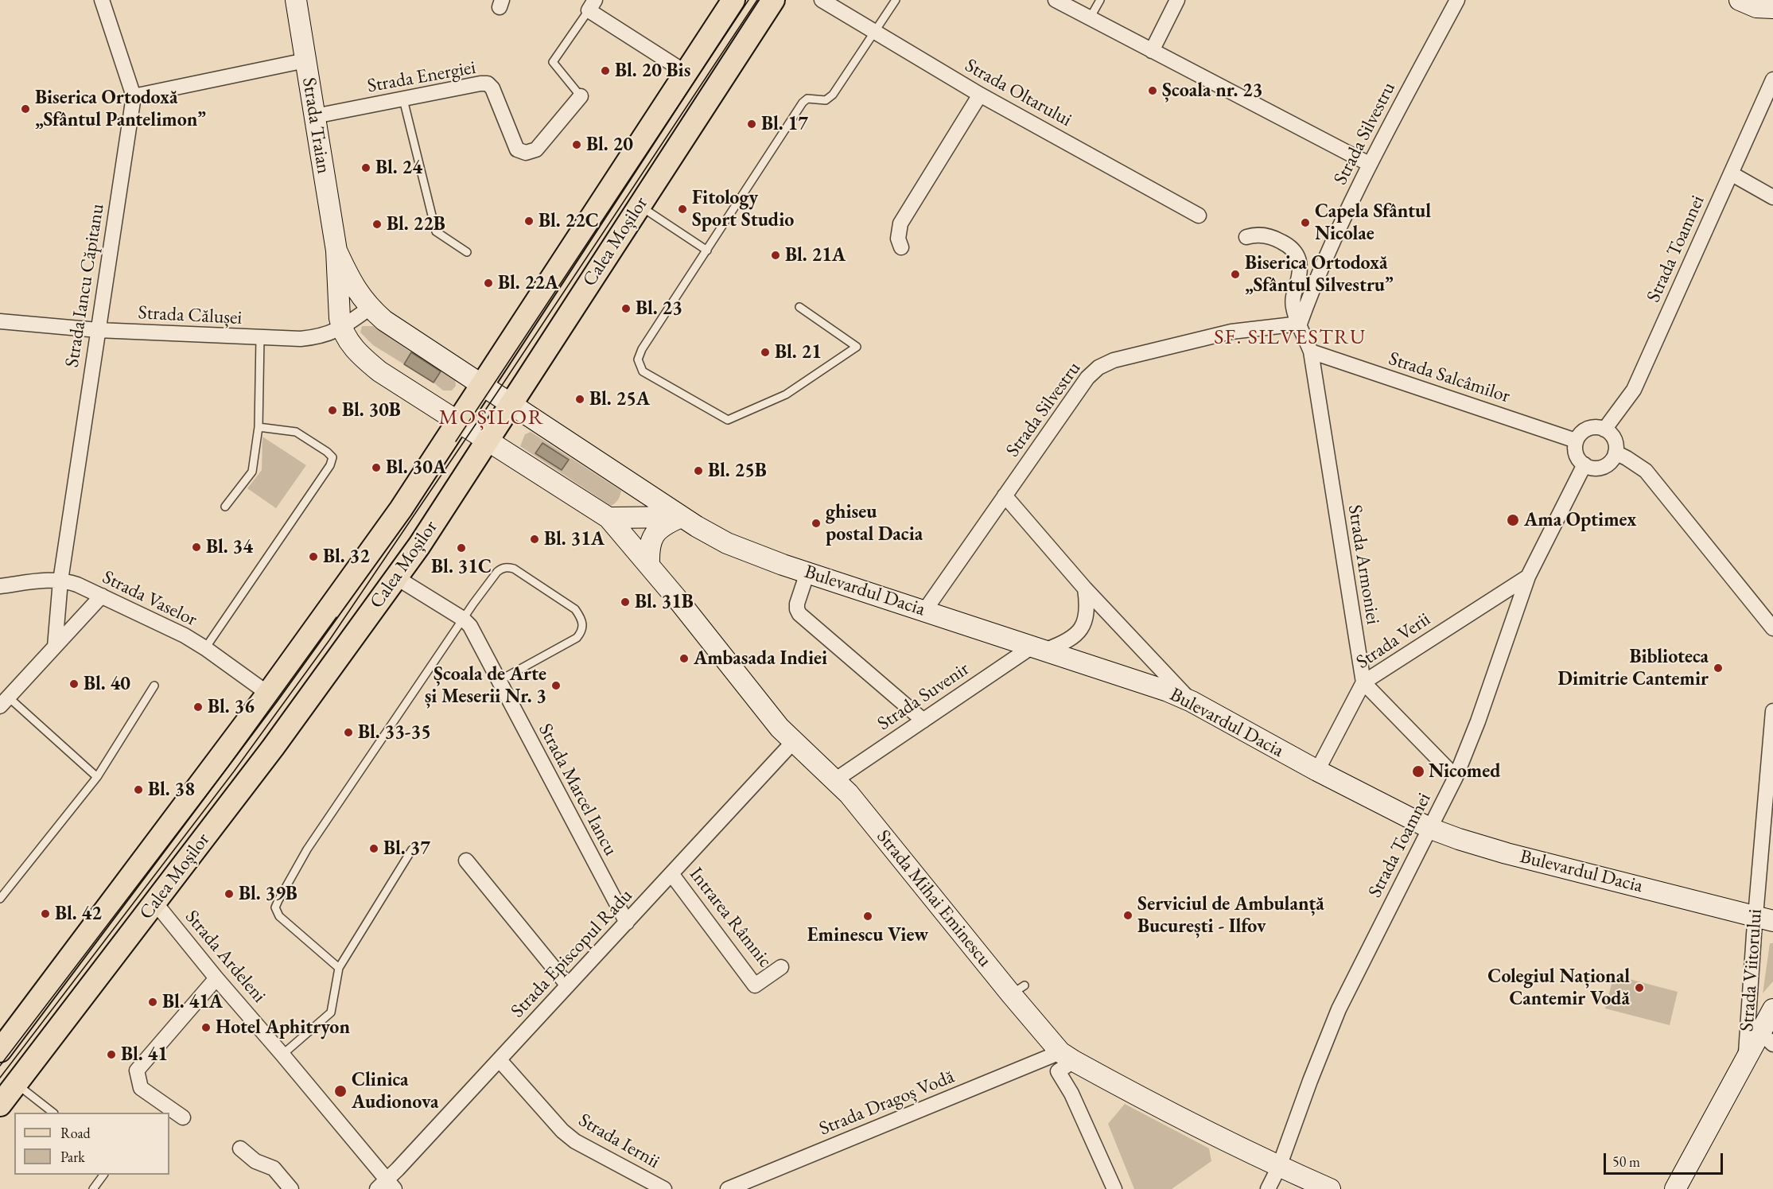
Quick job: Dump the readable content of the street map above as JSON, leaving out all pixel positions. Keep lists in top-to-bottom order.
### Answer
{
  "streets": {
    "main road": [
      "Strada Traian",
      "Calea Moșilor",
      "Bulevardul Dacia",
      "Strada Mihai Eminescu",
      "Strada Viitorului"
    ],
    "street": [
      "Strada Energiei",
      "Strada Oltarului",
      "Strada Silvestru",
      "Strada Toamnei",
      "Strada Iancu Căpitanu",
      "Strada Călușei",
      "Strada Salcâmilor",
      "Strada Armoniei",
      "Strada Vaselor",
      "Strada Verii",
      "Strada Suvenir",
      "Strada Marcel Iancu",
      "Intrarea Râmnic",
      "Strada Episcopul Radu",
      "Strada Ardeleni",
      "Strada Dragoș Vodă",
      "Strada Iernii"
    ]
  },
  "crossings": [
    ["Strada Energiei", "Strada Traian"],
    ["Strada Traian", "Calea Moșilor"],
    ["Strada Traian", "Strada Călușei"],
    ["Strada Traian", "Bulevardul Dacia"],
    ["Strada Silvestru", "Strada Armoniei"],
    ["Strada Silvestru", "Bulevardul Dacia"],
    ["Calea Moșilor", "Bulevardul Dacia"],
    ["Calea Moșilor", "Strada Vaselor"],
    ["Calea Moșilor", "Strada Marcel Iancu"],
    ["Calea Moșilor", "Strada Ardeleni"],
    ["Strada Toamnei", "Strada Salcâmilor"],
    ["Strada Toamnei", "Bulevardul Dacia"],
    ["Strada Toamnei", "Strada Verii"],
    ["Strada Toamnei", "Strada Mihai Eminescu"],
    ["Strada Iancu Căpitanu", "Strada Călușei"],
    ["Strada Iancu Căpitanu", "Strada Vaselor"],
    ["Strada Salcâmilor", "Strada Armoniei"],
    ["Strada Armoniei", "Strada Verii"],
    ["Bulevardul Dacia", "Strada Verii"],
    ["Bulevardul Dacia", "Strada Suvenir"],
    ["Bulevardul Dacia", "Strada Viitorului"],
    ["Strada Suvenir", "Strada Mihai Eminescu"],
    ["Strada Marcel Iancu", "Strada Episcopul Radu"],
    ["Strada Mihai Eminescu", "Strada Episcopul Radu"],
    ["Strada Mihai Eminescu", "Strada Dragoș Vodă"],
    ["Intrarea Râmnic", "Strada Episcopul Radu"],
    ["Strada Episcopul Radu", "Strada Ardeleni"],
    ["Strada Episcopul Radu", "Strada Iernii"]
  ],
  "districts": ["SF. SILVESTRU", "MOȘILOR"],
  "places": [
    "Bl. 20 Bis",
    "Școala nr. 23",
    "Biserica Ortodoxă „Sfântul Pantelimon”",
    "Bl. 17",
    "Bl. 20",
    "Bl. 24",
    "Fitology Sport Studio",
    "Bl. 22C",
    "Capela Sfântul Nicolae",
    "Bl. 22B",
    "Bl. 21A",
    "Biserica Ortodoxă „Sfântul Silvestru”",
    "Bl. 22A",
    "Bl. 23",
    "Bl. 21",
    "Bl. 25A",
    "Bl. 30B",
    "Bl. 30A",
    "Bl. 25B",
    "Ama Optimex",
    "ghiseu postal Dacia",
    "Bl. 31A",
    "Bl. 34",
    "Bl. 31C",
    "Bl. 32",
    "Bl. 31B",
    "Ambasada Indiei",
    "Biblioteca Dimitrie Cantemir",
    "Bl. 40",
    "Școala de Arte și Meserii Nr. 3",
    "Bl. 36",
    "Bl. 33-35",
    "Nicomed",
    "Bl. 38",
    "Bl. 37",
    "Bl. 39B",
    "Bl. 42",
    "Serviciul de Ambulanță București - Ilfov",
    "Eminescu View",
    "Colegiul Național Cantemir Vodă",
    "Bl. 41A",
    "Hotel Aphitryon",
    "Bl. 41",
    "Clinica Audionova"
  ],
  "legend": ["Road", "Park"],
  "scale_bar": "50 m"
}
